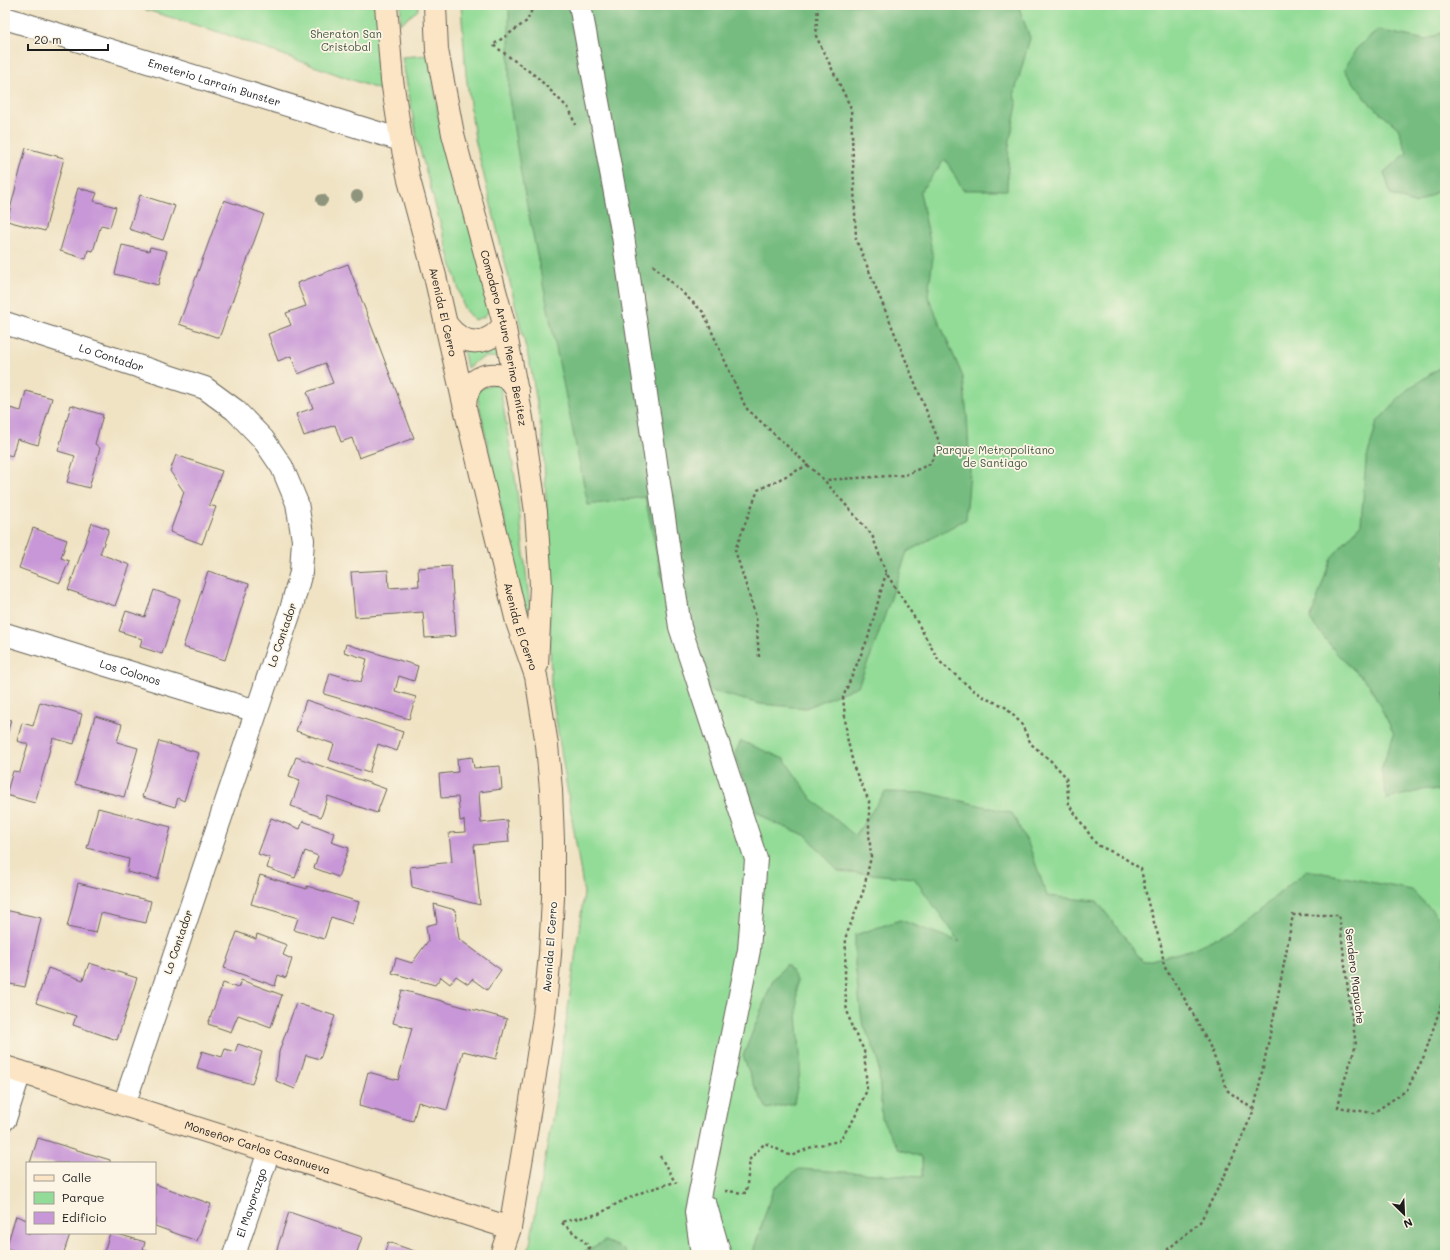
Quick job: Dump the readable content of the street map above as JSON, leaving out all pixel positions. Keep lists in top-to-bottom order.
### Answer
{
  "streets": {
    "street": [
      "Emeterio Larraín Bunster",
      "Avenida El Cerro",
      "Comodoro Arturo Merino Benítez",
      "Lo Contador",
      "Los Colonos",
      "Monseñor Carlos Casanueva",
      "El Mayorazgo"
    ],
    "path": ["Sendero Mapuche"]
  },
  "crossings": [
    ["Emeterio Larraín Bunster", "Avenida El Cerro"],
    ["Avenida El Cerro", "Comodoro Arturo Merino Benítez"],
    ["Avenida El Cerro", "Monseñor Carlos Casanueva"],
    ["Lo Contador", "Los Colonos"],
    ["Lo Contador", "Monseñor Carlos Casanueva"],
    ["Monseñor Carlos Casanueva", "El Mayorazgo"]
  ],
  "parks": ["Sheraton San Cristobal", "Parque Metropolitano de Santiago"],
  "legend": ["Calle", "Parque", "Edificio"],
  "scale_bar": "20 m",
  "north": "bottom right"
}
